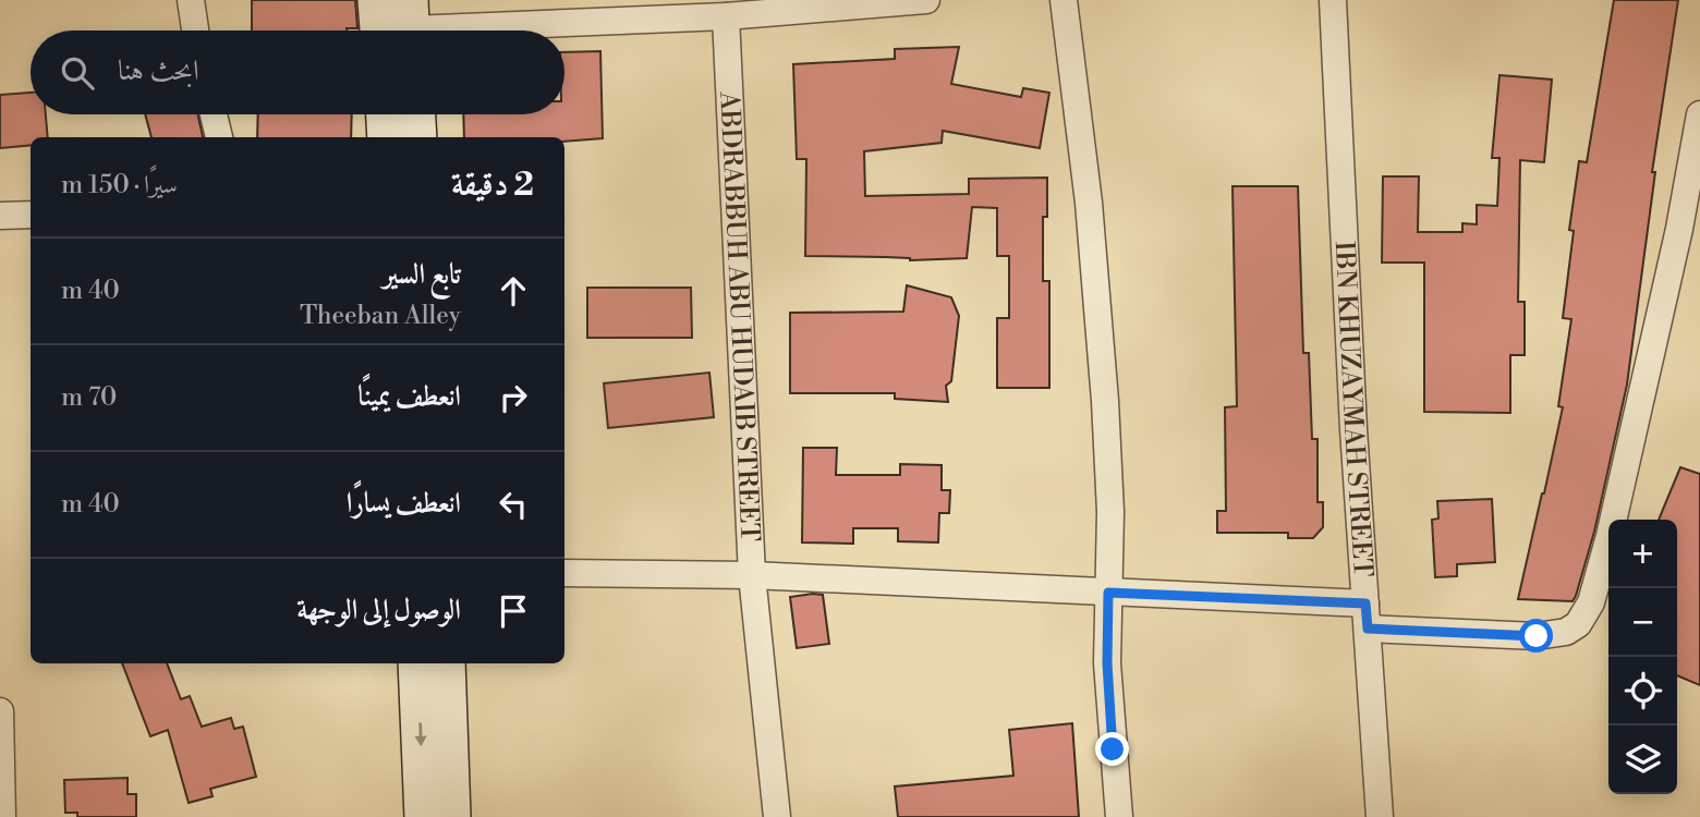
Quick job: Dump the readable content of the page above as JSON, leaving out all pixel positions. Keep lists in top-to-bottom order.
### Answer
{
  "streets": {
    "street": ["ABDRABBUH ABU HUDAIB STREET", "IBN KHUZAYMAH STREET"]
  },
  "page": {
    "search": "ابحث هنا",
    "heading": ["2 دقيقة", "سيرًا · 150 m"],
    "list": [
      ["تابع السير", "Theeban Alley", "40 m"],
      ["انعطف يمينًا", "70 m"],
      ["انعطف يسارًا", "40 m"],
      "الوصول إلى الوجهة"
    ],
    "map_buttons": ["+", "−"]
  }
}
